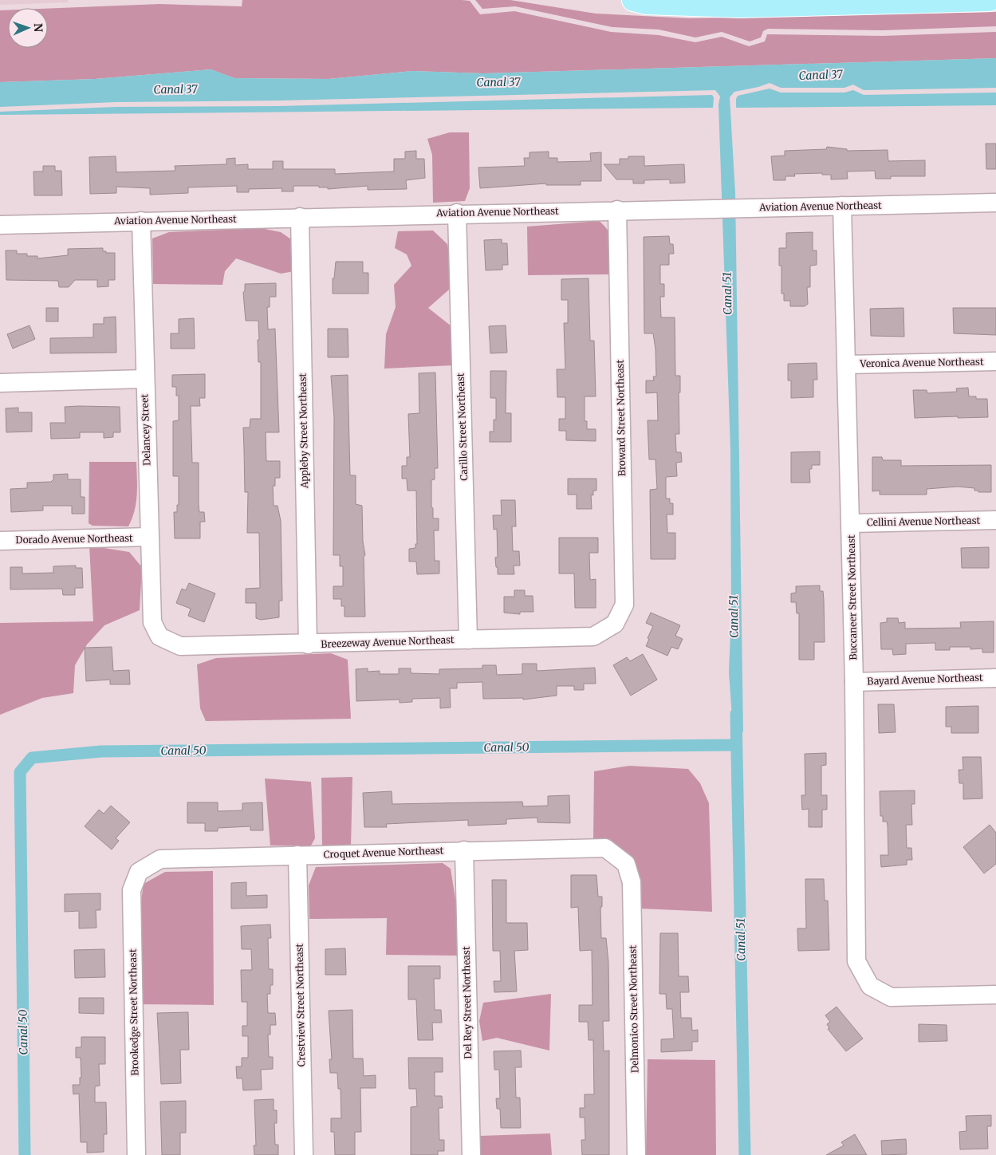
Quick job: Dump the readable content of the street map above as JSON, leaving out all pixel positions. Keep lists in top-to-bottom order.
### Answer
{
  "streets": {
    "street": [
      "Aviation Avenue Northeast",
      "Veronica Avenue Northeast",
      "Broward Street Northeast",
      "Carillo Street Northeast",
      "Delancey Street",
      "Appleby Street Northeast",
      "Cellini Avenue Northeast",
      "Dorado Avenue Northeast",
      "Buccaneer Street Northeast",
      "Breezeway Avenue Northeast",
      "Bayard Avenue Northeast",
      "Croquet Avenue Northeast",
      "Del Rey Street Northeast",
      "Crestview Street Northeast",
      "Delmonico Street Northeast",
      "Brookedge Street Northeast"
    ]
  },
  "crossings": [
    ["Aviation Avenue Northeast", "Broward Street Northeast"],
    ["Aviation Avenue Northeast", "Carillo Street Northeast"],
    ["Aviation Avenue Northeast", "Delancey Street"],
    ["Aviation Avenue Northeast", "Appleby Street Northeast"],
    ["Aviation Avenue Northeast", "Buccaneer Street Northeast"],
    ["Veronica Avenue Northeast", "Buccaneer Street Northeast"],
    ["Broward Street Northeast", "Breezeway Avenue Northeast"],
    ["Carillo Street Northeast", "Breezeway Avenue Northeast"],
    ["Delancey Street", "Dorado Avenue Northeast"],
    ["Delancey Street", "Breezeway Avenue Northeast"],
    ["Appleby Street Northeast", "Breezeway Avenue Northeast"],
    ["Cellini Avenue Northeast", "Buccaneer Street Northeast"],
    ["Buccaneer Street Northeast", "Bayard Avenue Northeast"],
    ["Croquet Avenue Northeast", "Del Rey Street Northeast"],
    ["Croquet Avenue Northeast", "Crestview Street Northeast"],
    ["Croquet Avenue Northeast", "Delmonico Street Northeast"],
    ["Croquet Avenue Northeast", "Brookedge Street Northeast"]
  ],
  "water": ["Canal 37", "Canal 51", "Canal 50"],
  "north": "right"
}
